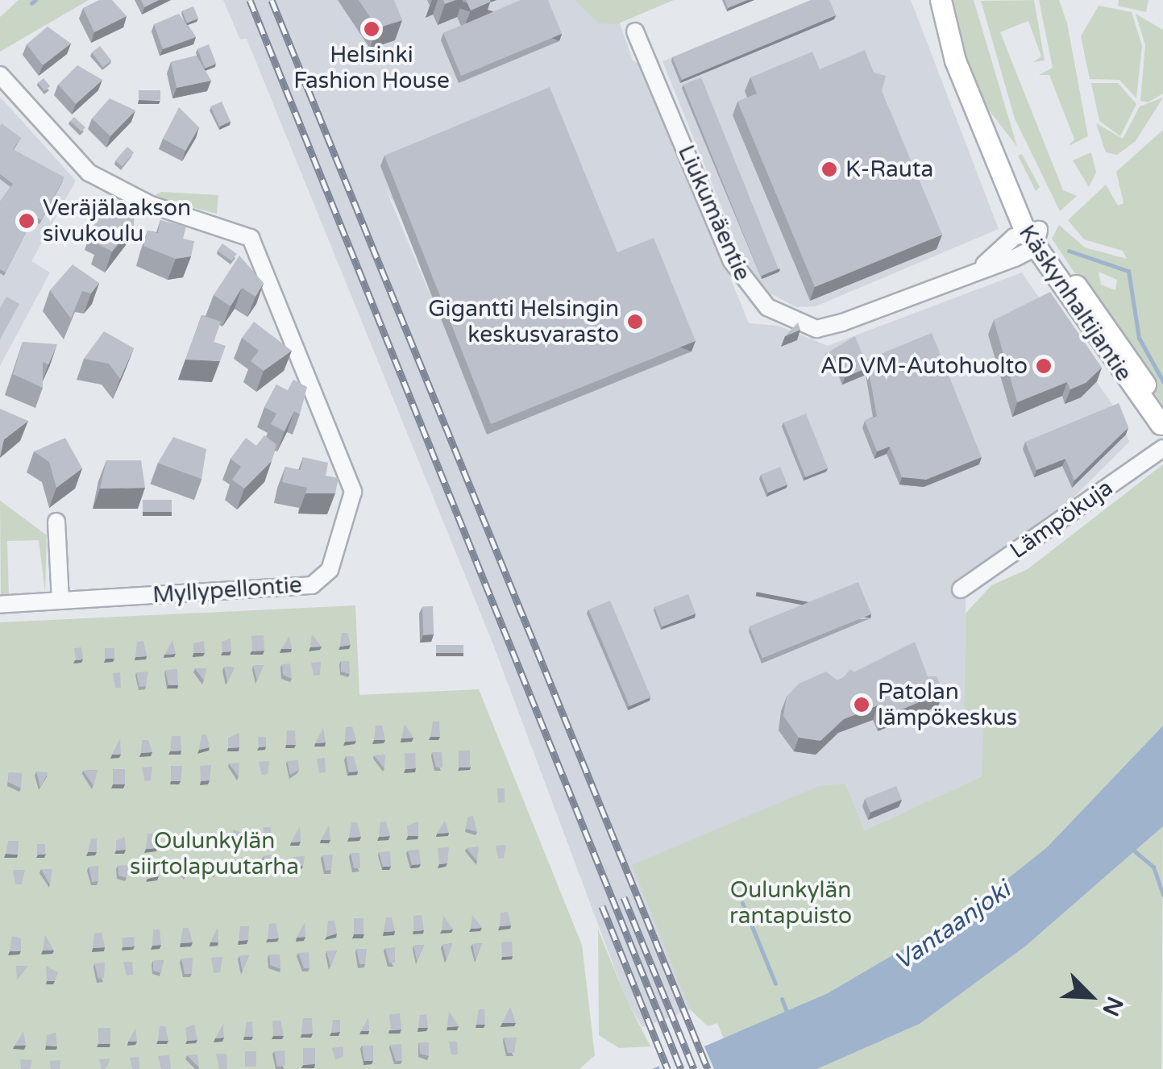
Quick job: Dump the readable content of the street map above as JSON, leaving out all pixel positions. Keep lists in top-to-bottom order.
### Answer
{
  "streets": {
    "main road": ["Käskynhaltijantie"],
    "street": ["Liukumäentie", "Lämpökuja", "Myllypellontie"]
  },
  "crossings": [
    ["Liukumäentie", "Käskynhaltijantie"]
  ],
  "water": ["Vantaanjoki"],
  "parks": ["Oulunkylän siirtolapuutarha", "Oulunkylän rantapuisto"],
  "places": [
    "Helsinki Fashion House",
    "K-Rauta",
    "Veräjälaakson sivukoulu",
    "Gigantti Helsingin keskusvarasto",
    "AD VM-Autohuolto",
    "Patolan lämpökeskus"
  ],
  "north": "bottom right"
}
